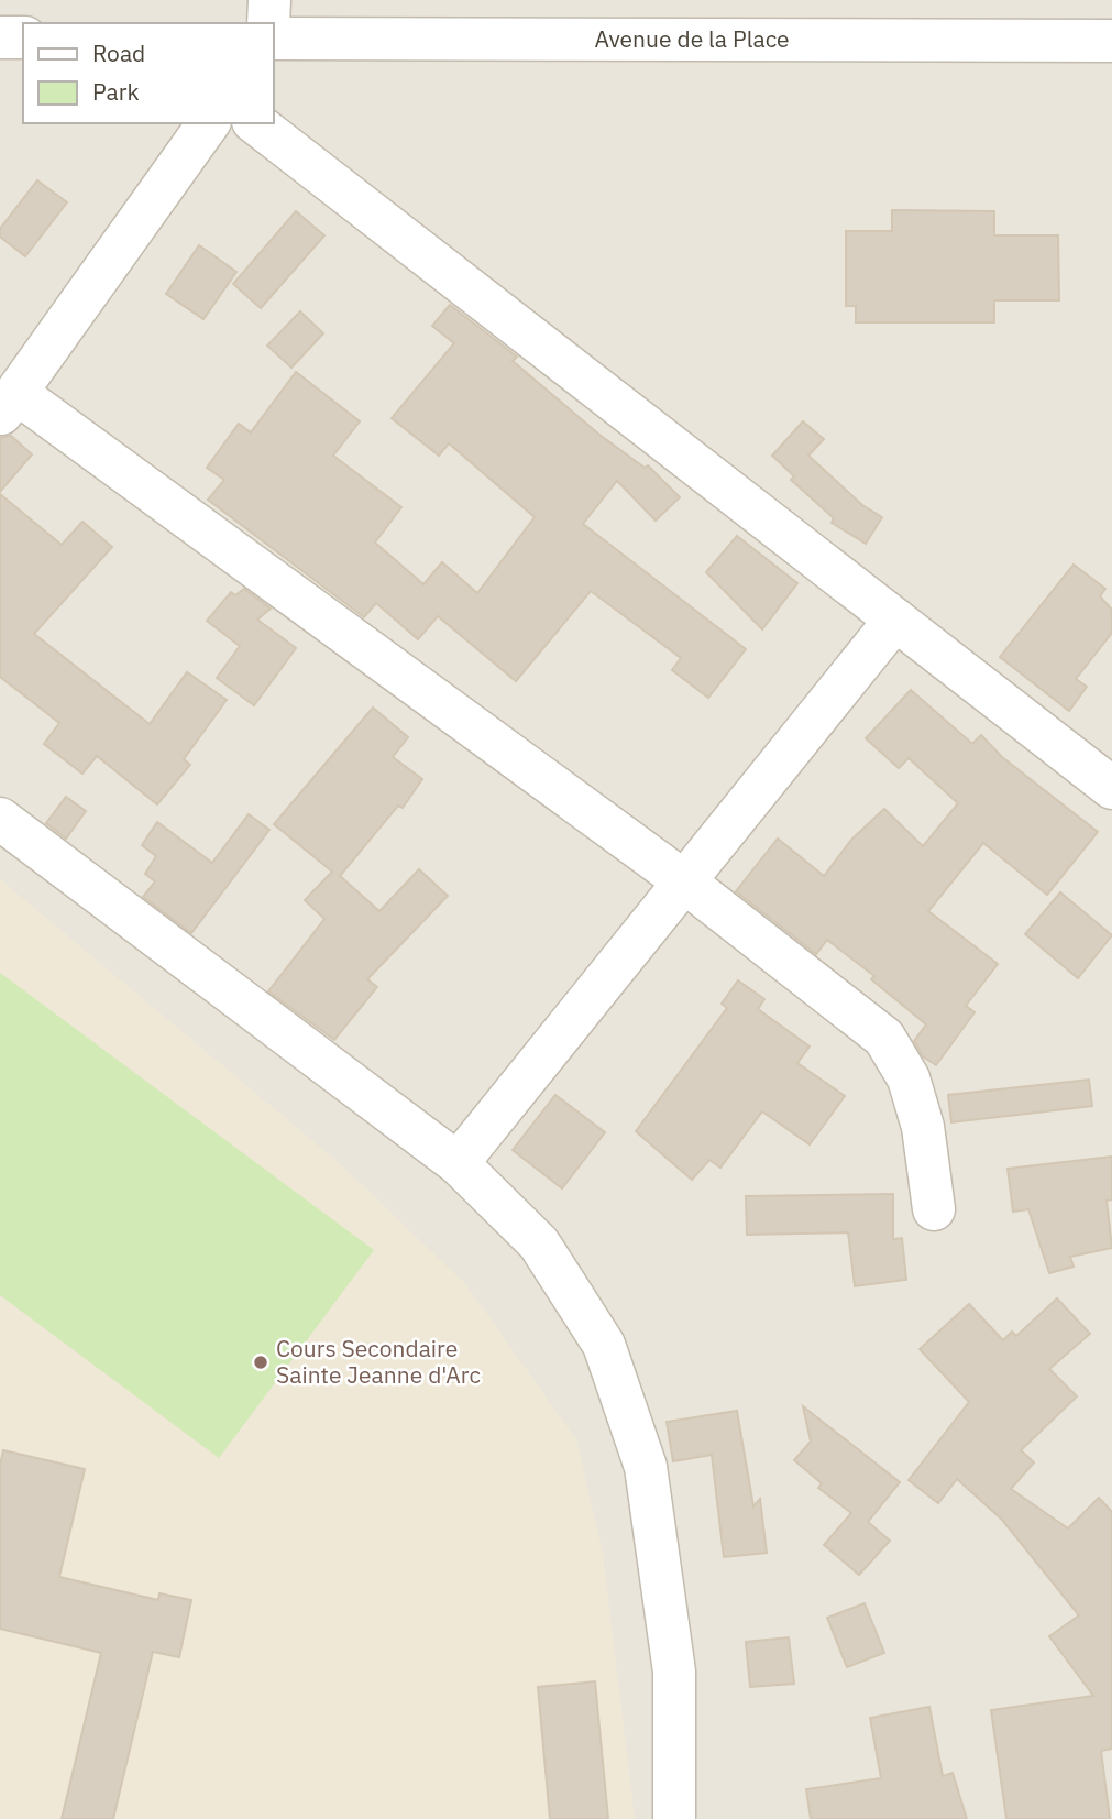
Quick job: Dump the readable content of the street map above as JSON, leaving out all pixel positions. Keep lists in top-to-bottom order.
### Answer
{
  "streets": {
    "street": ["Avenue de la Place"]
  },
  "places": ["Cours Secondaire Sainte Jeanne d'Arc"],
  "legend": ["Road", "Park"]
}
